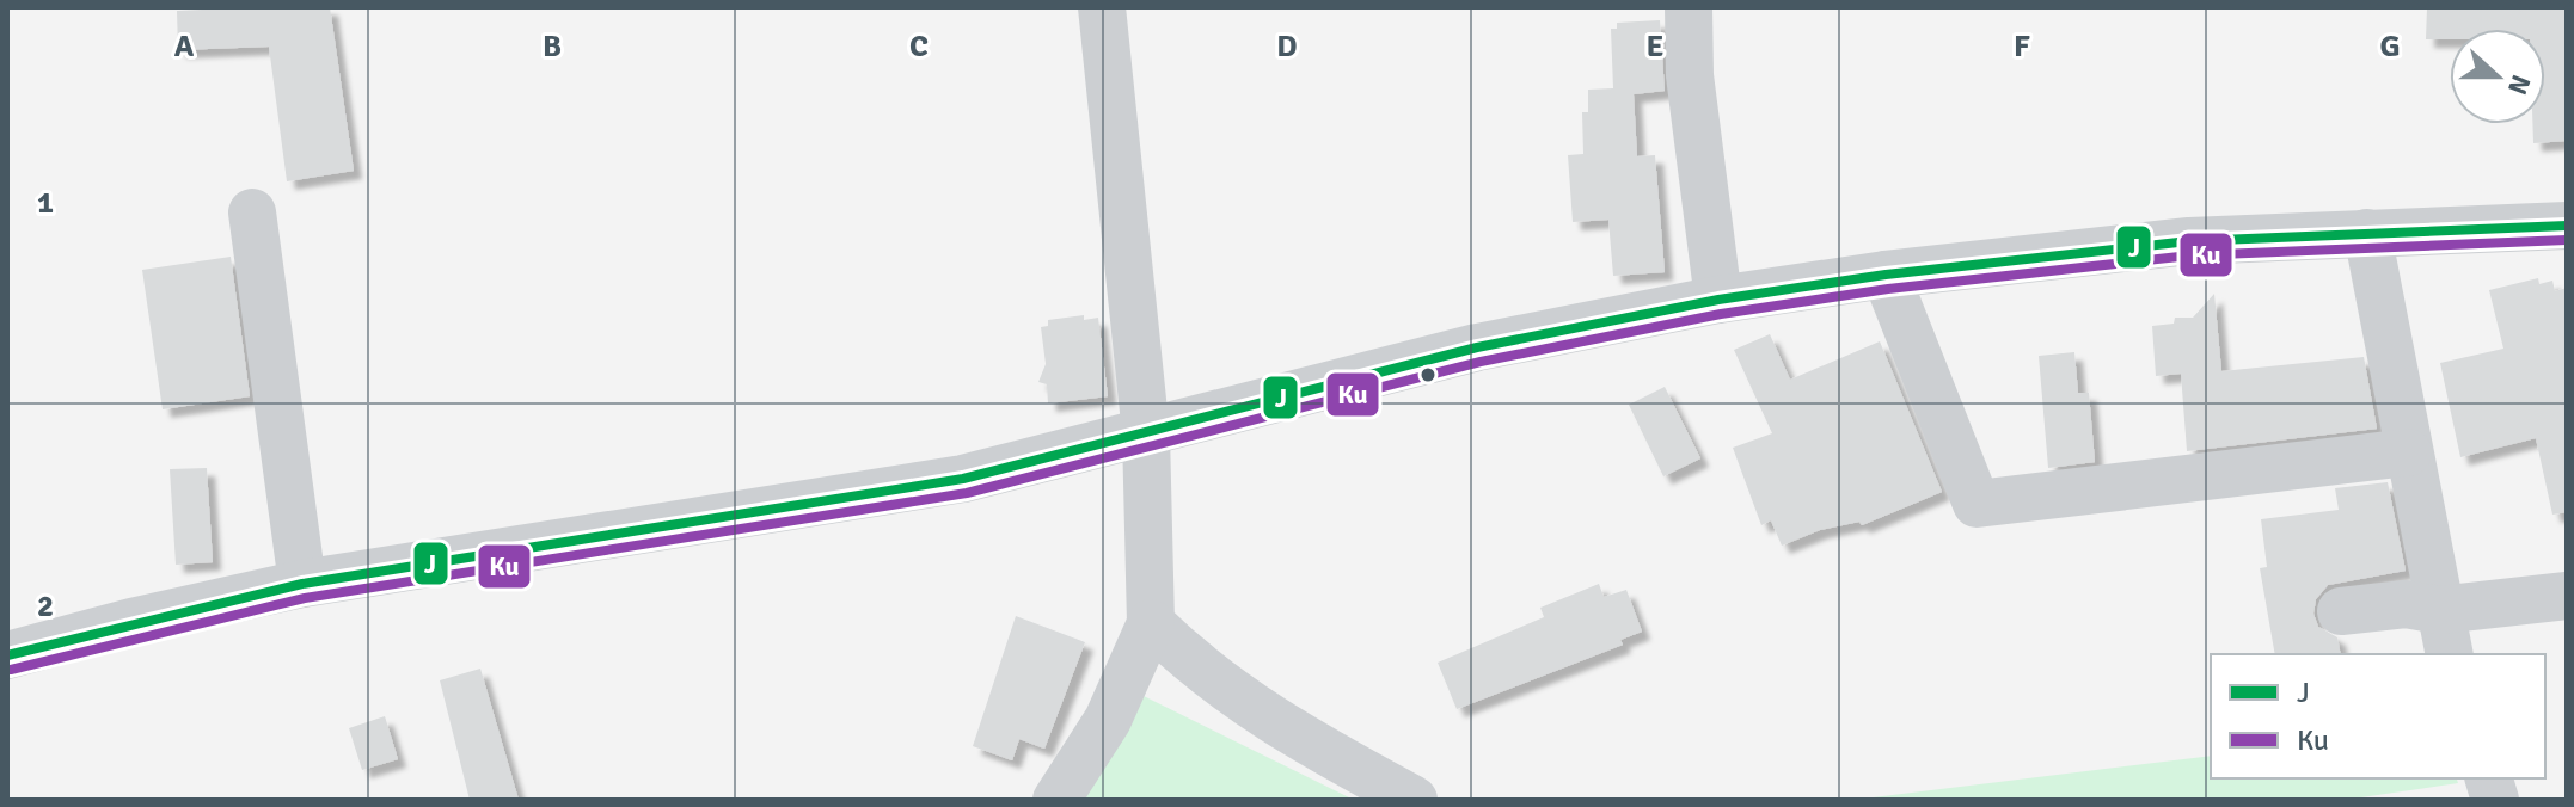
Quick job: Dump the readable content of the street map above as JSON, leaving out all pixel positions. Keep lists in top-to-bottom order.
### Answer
{
  "lines": ["transit line J", "transit line Ku"],
  "legend": ["J", "Ku"],
  "north": "right",
  "grid": {
    "columns": [
      "A",
      "B",
      "C",
      "D",
      "E",
      "F",
      "G"
    ],
    "rows": ["1", "2"]
  }
}
